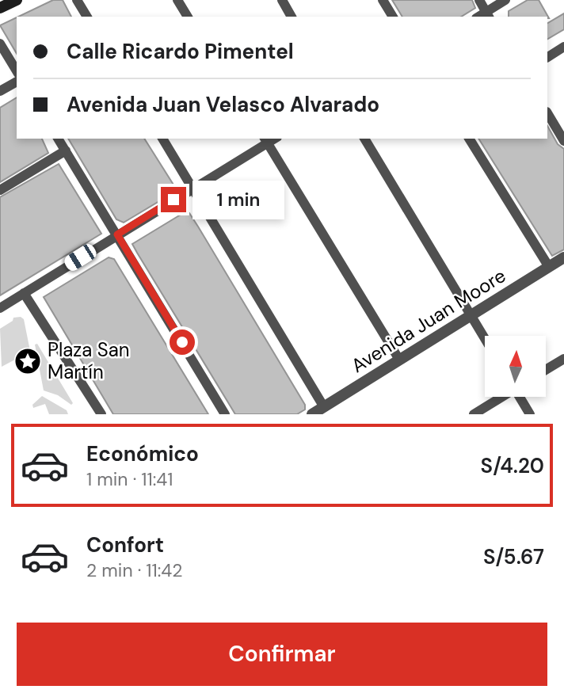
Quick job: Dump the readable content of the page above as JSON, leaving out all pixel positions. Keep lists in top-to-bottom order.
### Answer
{
  "streets": {
    "street": ["Avenida Juan Moore"]
  },
  "places": {
    "place": ["Plaza San Martín"]
  },
  "north": "top",
  "page": {
    "banner": ["Calle Ricardo Pimentel", "Avenida Juan Velasco Alvarado"],
    "bubble": "1 min",
    "list": [
      {
        "name": "Económico",
        "note": "1 min · 11:41",
        "value": "S/4.20"
      },
      {
        "name": "Confort",
        "note": "2 min · 11:42",
        "value": "S/5.67"
      }
    ],
    "buttons": "Confirmar"
  }
}
